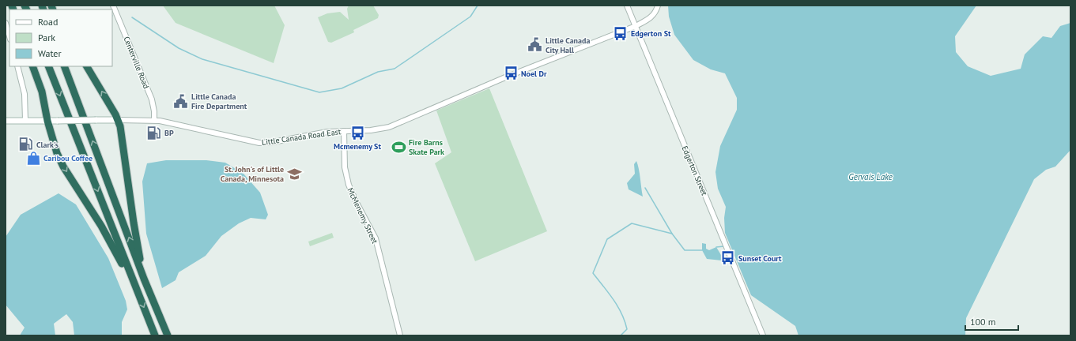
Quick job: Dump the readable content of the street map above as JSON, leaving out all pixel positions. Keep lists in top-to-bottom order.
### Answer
{
  "streets": {
    "main road": ["Little Canada Road East"],
    "street": ["Centerville Road", "Edgerton Street", "McMenemy Street"]
  },
  "crossings": [
    ["Centerville Road", "Little Canada Road East"],
    ["Little Canada Road East", "Edgerton Street"],
    ["Little Canada Road East", "McMenemy Street"]
  ],
  "water": ["Gervais Lake"],
  "places": {
    "bus stop": [
      "Edgerton St",
      "Noel Dr",
      "Mcmenemy St",
      "Sunset Court"
    ],
    "public building": ["Little Canada City Hall", "Little Canada Fire Department"],
    "fuel station": ["BP", "Clark's"],
    "sports": ["Fire Barns Skate Park"],
    "shop": ["Caribou Coffee"],
    "school or university": ["St. John's of Little Canada, Minnesota"]
  },
  "legend": ["Road", "Park", "Water"],
  "scale_bar": "100 m"
}
